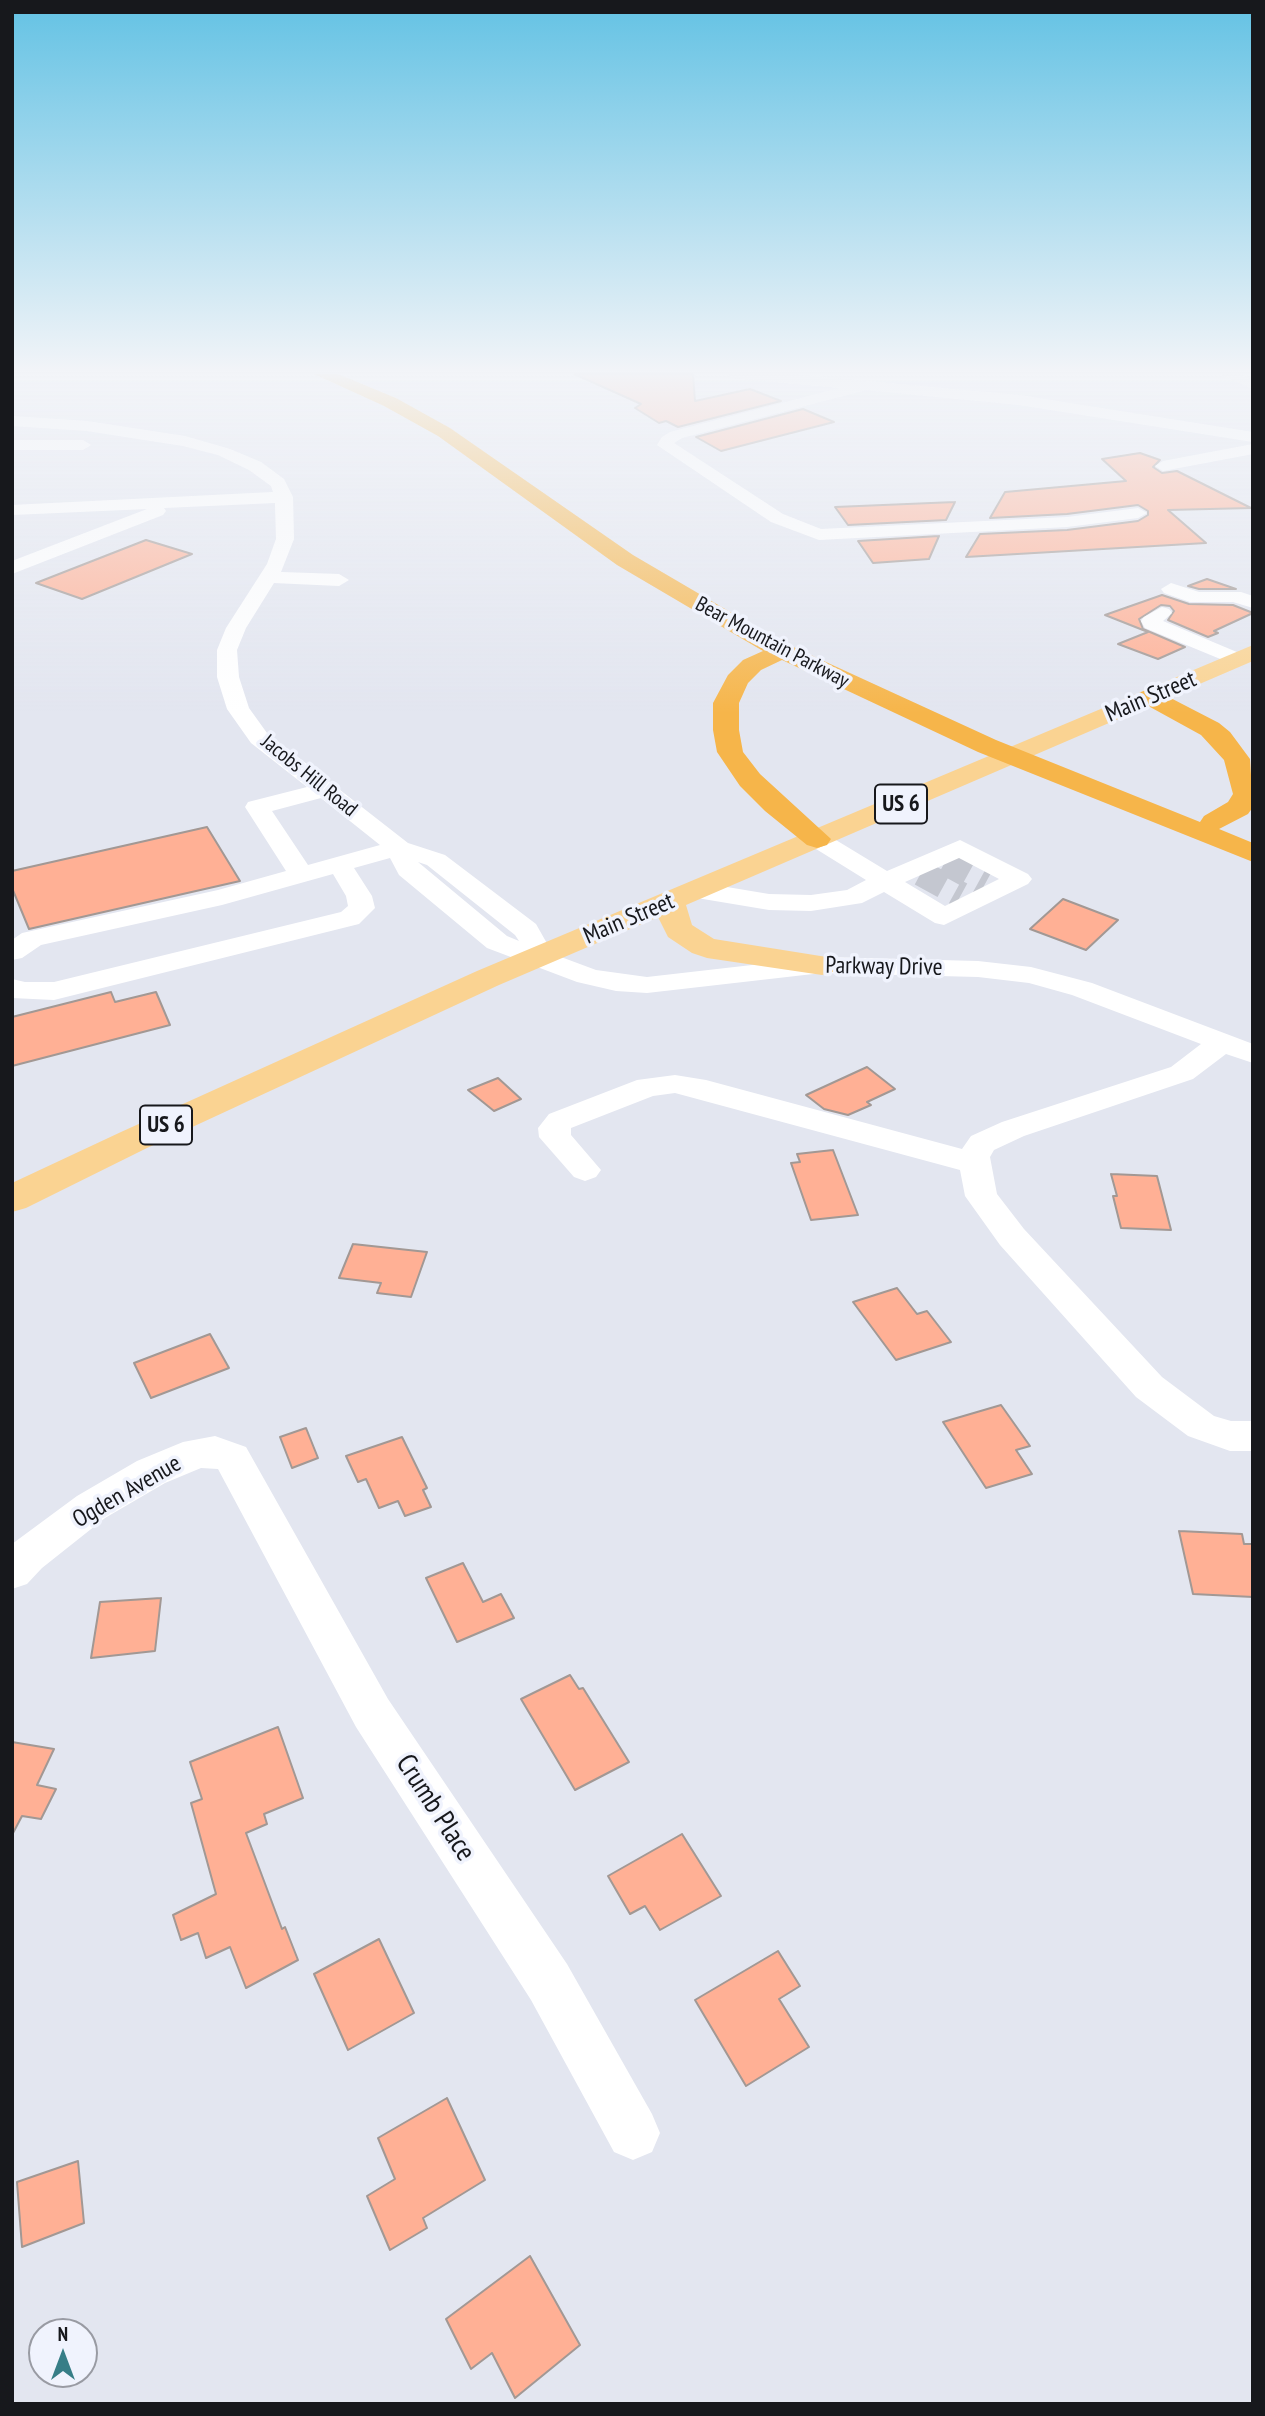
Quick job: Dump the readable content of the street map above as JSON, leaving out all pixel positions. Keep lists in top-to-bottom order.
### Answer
{
  "streets": {
    "highway": ["Bear Mountain Parkway"],
    "main road": ["Main Street", "US 6"],
    "street": [
      "Jacobs Hill Road",
      "Parkway Drive",
      "Ogden Avenue",
      "Crumb Place"
    ]
  },
  "crossings": [
    ["Main Street", "Jacobs Hill Road"],
    ["Main Street", "Parkway Drive"],
    ["Jacobs Hill Road", "Parkway Drive"],
    ["Ogden Avenue", "Crumb Place"]
  ],
  "north": "top"
}
